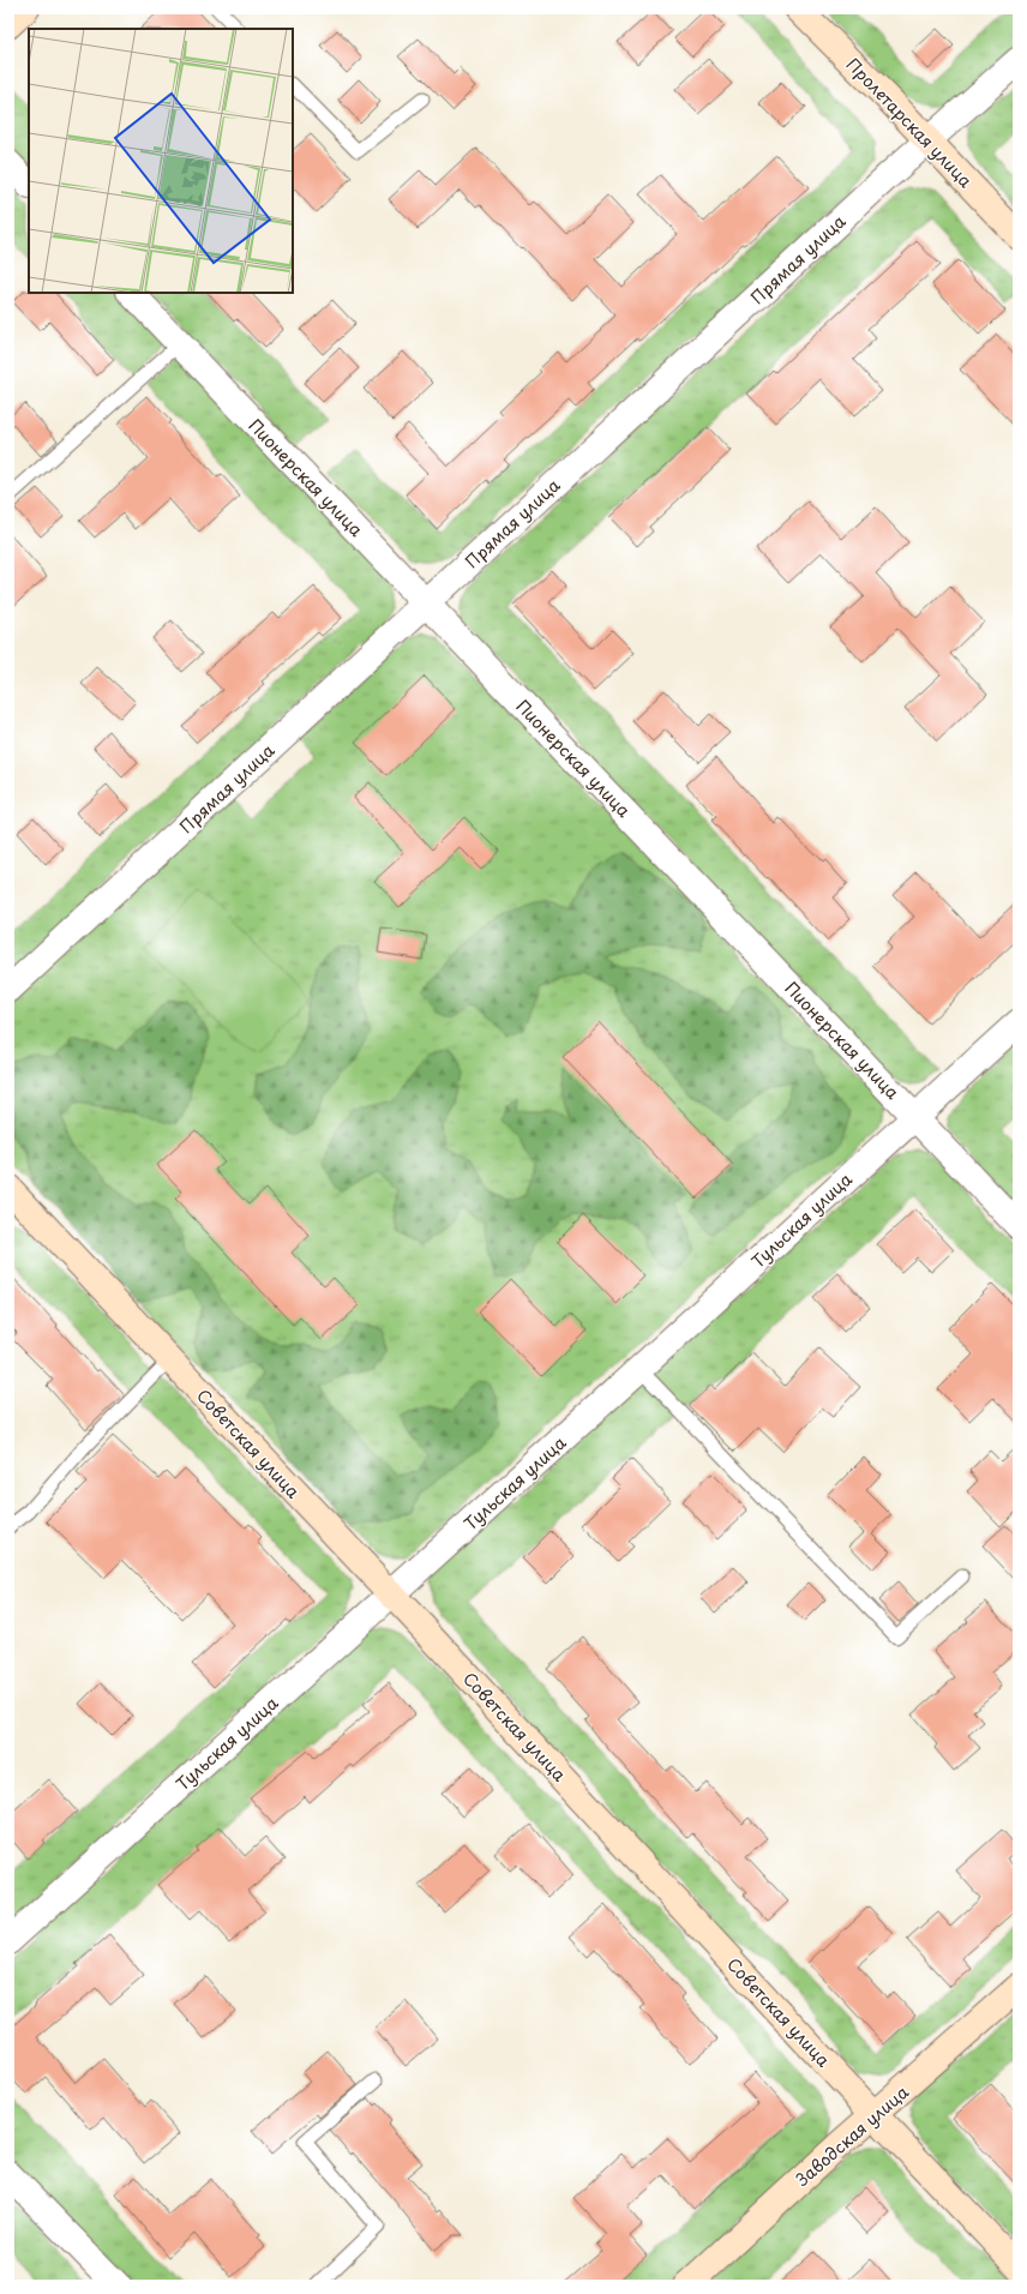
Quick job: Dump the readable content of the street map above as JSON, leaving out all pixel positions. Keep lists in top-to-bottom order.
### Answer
{
  "streets": {
    "street": [
      "Пролетарская улица",
      "Прямая улица",
      "Пионерская улица",
      "Тульская улица",
      "Советская улица",
      "Заводская улица"
    ]
  },
  "crossings": [
    ["Пролетарская улица", "Прямая улица"],
    ["Прямая улица", "Пионерская улица"],
    ["Пионерская улица", "Тульская улица"],
    ["Тульская улица", "Советская улица"],
    ["Советская улица", "Заводская улица"]
  ]
}
